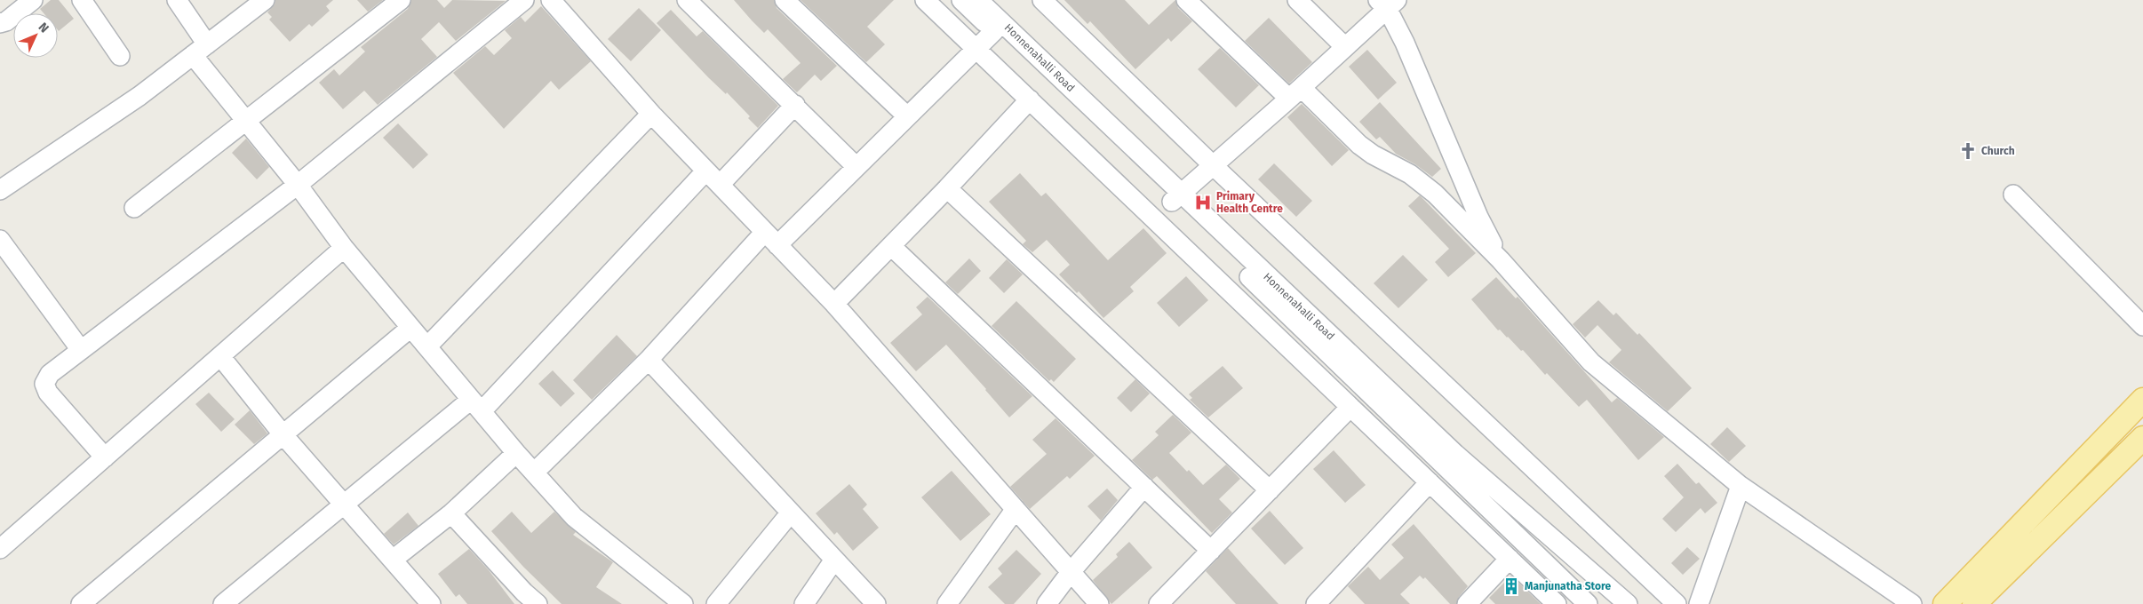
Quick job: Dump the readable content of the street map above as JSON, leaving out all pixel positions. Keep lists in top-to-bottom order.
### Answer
{
  "streets": {
    "street": ["Honnenahalli Road"]
  },
  "places": {
    "church": ["Church"],
    "hospital": ["Primary Health Centre"],
    "building": ["Manjunatha Store"]
  },
  "north": "top right"
}
